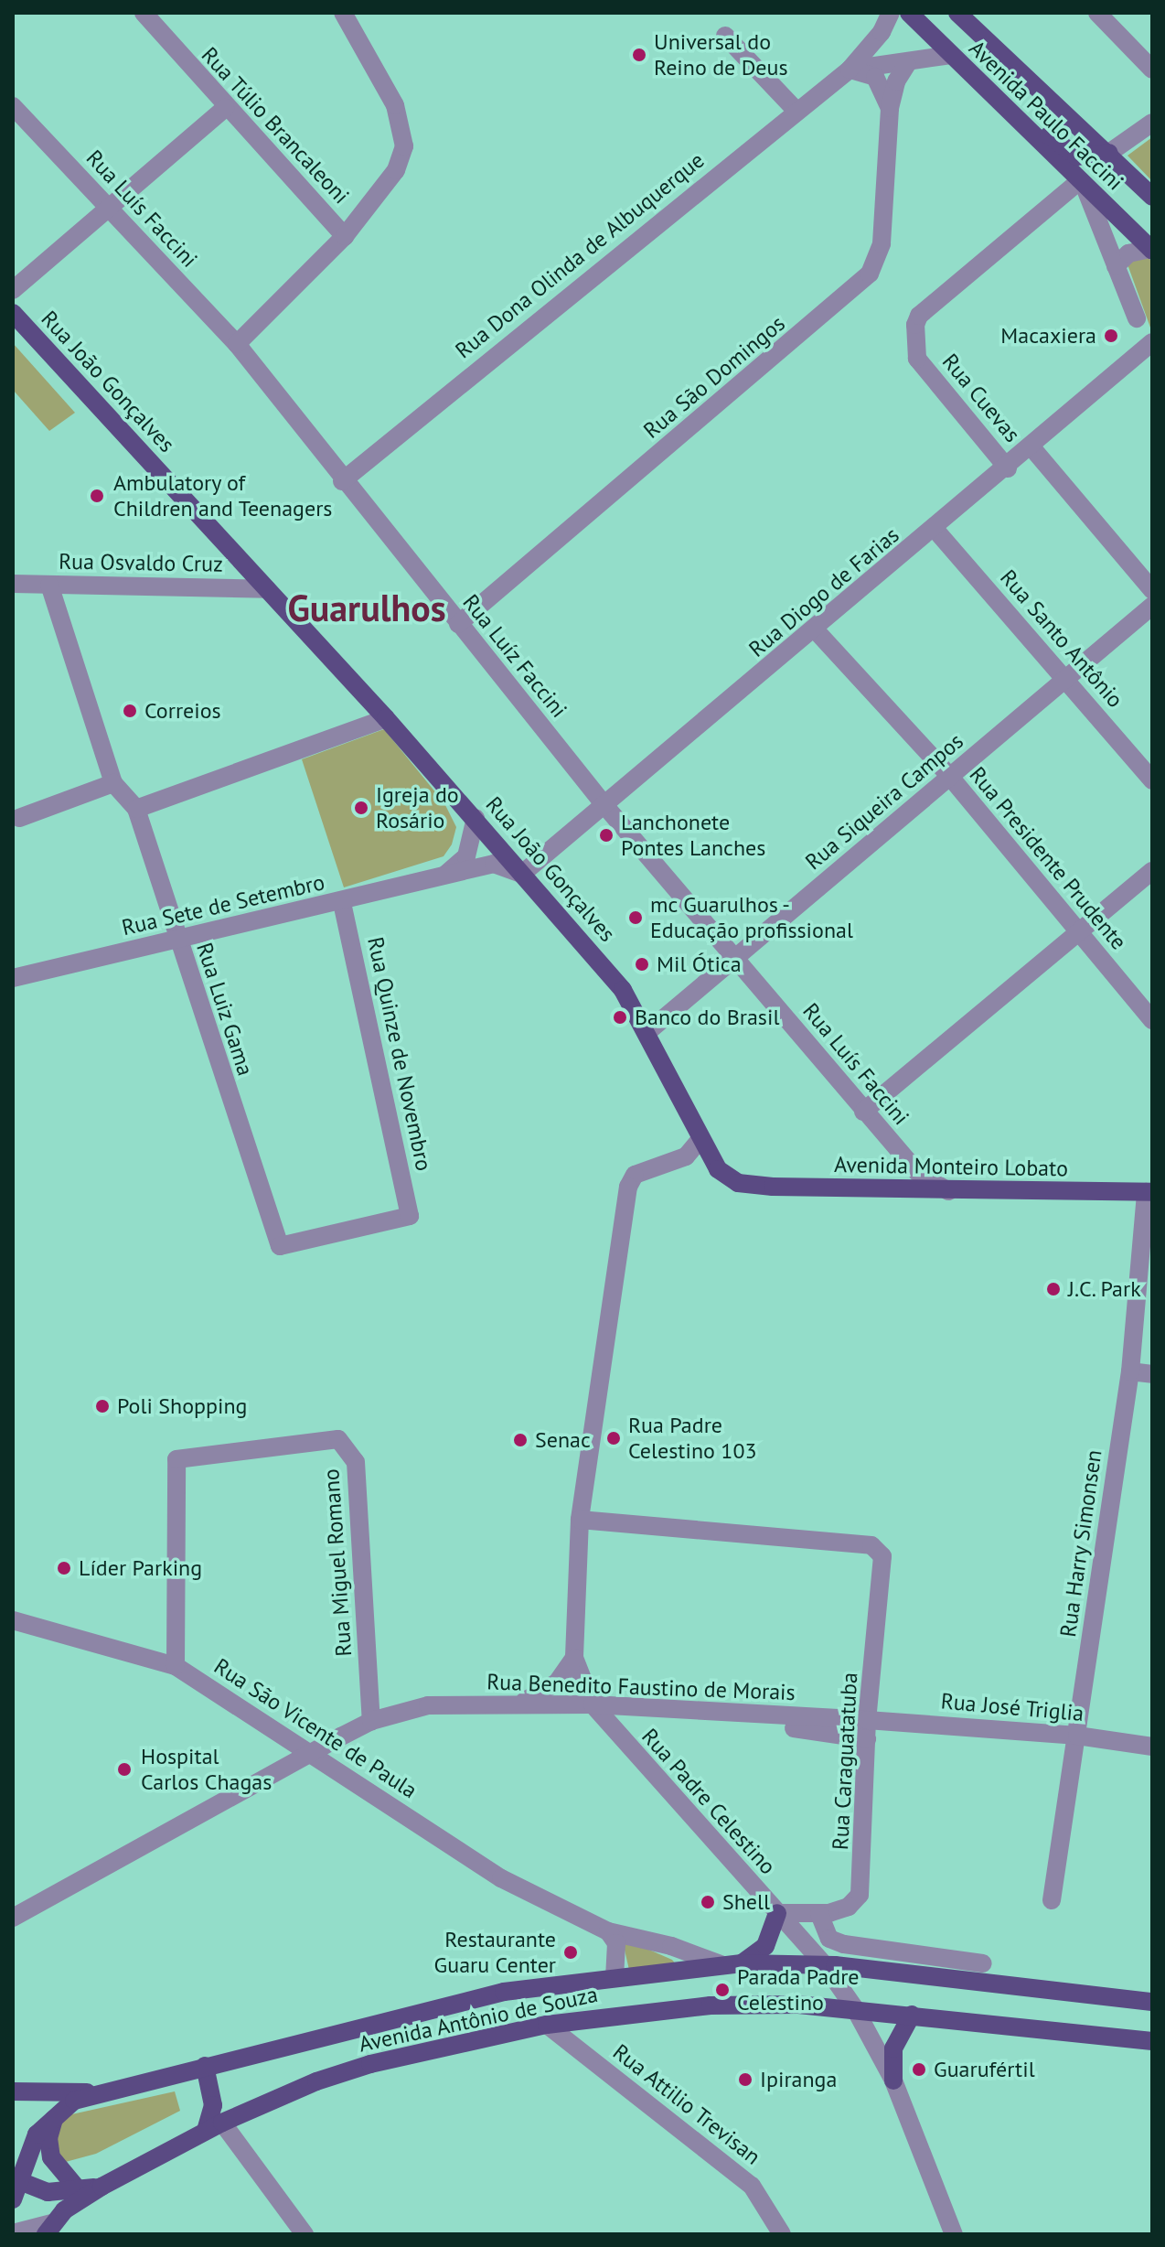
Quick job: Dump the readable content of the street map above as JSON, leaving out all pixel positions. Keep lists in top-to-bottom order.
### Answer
{
  "streets": {
    "main road": [
      "Avenida Paulo Faccini",
      "Rua João Gonçalves",
      "Avenida Monteiro Lobato",
      "Avenida Antônio de Souza"
    ],
    "street": [
      "Rua Túlio Brancaleoni",
      "Rua Luís Faccini",
      "Rua Dona Olinda de Albuquerque",
      "Rua São Domingos",
      "Rua Cuevas",
      "Rua Osvaldo Cruz",
      "Rua Diogo de Farias",
      "Rua Santo Antônio",
      "Rua Luíz Faccini",
      "Rua Siqueira Campos",
      "Rua Presidente Prudente",
      "Rua Sete de Setembro",
      "Rua Luiz Gama",
      "Rua Quinze de Novembro",
      "Rua Harry Simonsen",
      "Rua Miguel Romano",
      "Rua Benedito Faustino de Morais",
      "Rua José Triglia",
      "Rua São Vicente de Paula",
      "Rua Caraguatatuba",
      "Rua Padre Celestino",
      "Rua Attilio Trevisan"
    ]
  },
  "crossings": [
    ["Avenida Paulo Faccini", "Rua Cuevas"],
    ["Rua Luís Faccini", "Rua Luíz Faccini"],
    ["Rua Luís Faccini", "Rua Siqueira Campos"],
    ["Rua Luís Faccini", "Avenida Monteiro Lobato"],
    ["Rua Dona Olinda de Albuquerque", "Rua Luíz Faccini"],
    ["Rua São Domingos", "Rua Luíz Faccini"],
    ["Rua João Gonçalves", "Rua Osvaldo Cruz"],
    ["Rua João Gonçalves", "Rua Diogo de Farias"],
    ["Rua João Gonçalves", "Rua Siqueira Campos"],
    ["Rua João Gonçalves", "Rua Sete de Setembro"],
    ["Rua João Gonçalves", "Avenida Monteiro Lobato"],
    ["Rua João Gonçalves", "Rua Padre Celestino"],
    ["Rua Cuevas", "Rua Diogo de Farias"],
    ["Rua Osvaldo Cruz", "Rua Luiz Gama"],
    ["Rua Diogo de Farias", "Rua Santo Antônio"],
    ["Rua Diogo de Farias", "Rua Luíz Faccini"],
    ["Rua Diogo de Farias", "Rua Presidente Prudente"],
    ["Rua Diogo de Farias", "Rua Sete de Setembro"],
    ["Rua Santo Antônio", "Rua Siqueira Campos"],
    ["Rua Luíz Faccini", "Rua Siqueira Campos"],
    ["Rua Siqueira Campos", "Rua Presidente Prudente"],
    ["Rua Sete de Setembro", "Rua Luiz Gama"],
    ["Rua Sete de Setembro", "Rua Quinze de Novembro"],
    ["Rua Luiz Gama", "Rua Quinze de Novembro"],
    ["Avenida Monteiro Lobato", "Rua Harry Simonsen"],
    ["Rua Harry Simonsen", "Rua José Triglia"],
    ["Rua Miguel Romano", "Rua Benedito Faustino de Morais"],
    ["Rua Miguel Romano", "Rua São Vicente de Paula"],
    ["Rua Benedito Faustino de Morais", "Rua José Triglia"],
    ["Rua Benedito Faustino de Morais", "Rua São Vicente de Paula"],
    ["Rua Benedito Faustino de Morais", "Rua Caraguatatuba"],
    ["Rua Benedito Faustino de Morais", "Rua Padre Celestino"],
    ["Rua José Triglia", "Rua Caraguatatuba"],
    ["Rua São Vicente de Paula", "Avenida Antônio de Souza"],
    ["Rua Caraguatatuba", "Rua Padre Celestino"],
    ["Rua Padre Celestino", "Avenida Antônio de Souza"],
    ["Avenida Antônio de Souza", "Rua Attilio Trevisan"]
  ],
  "districts": ["Guarulhos"],
  "places": [
    "Universal do Reino de Deus",
    "Macaxiera",
    "Ambulatory of Children and Teenagers",
    "Correios",
    "Igreja do Rosário",
    "Lanchonete Pontes Lanches",
    "mc Guarulhos - Educação profissional",
    "Mil Ótica",
    "Banco do Brasil",
    "J.C. Park",
    "Poli Shopping",
    "Rua Padre Celestino 103",
    "Senac",
    "Líder Parking",
    "Hospital Carlos Chagas",
    "Shell",
    "Restaurante Guaru Center",
    "Parada Padre Celestino",
    "Guarufértil",
    "Ipiranga"
  ]
}
